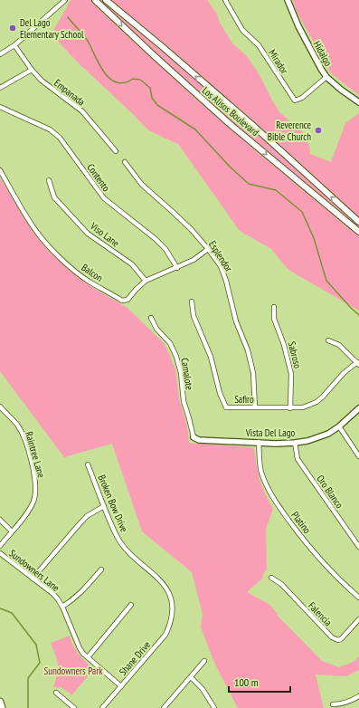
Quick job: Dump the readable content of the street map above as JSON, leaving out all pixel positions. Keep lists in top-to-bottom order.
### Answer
{
  "streets": {
    "main road": ["Los Alisos Boulevard"],
    "street": [
      "Hidalgo",
      "Mirador",
      "Empanada",
      "Contento",
      "Viso Lane",
      "Esplendor",
      "Balcon",
      "Sabroso",
      "Camalote",
      "Safiro",
      "Vista Del Lago",
      "Raintree Lane",
      "Oro Blanco",
      "Broken Bow Drive",
      "Platino",
      "Sundowners Lane",
      "Falencia",
      "Shane Drive"
    ]
  },
  "crossings": [
    ["Hidalgo", "Mirador"],
    ["Contento", "Balcon"],
    ["Viso Lane", "Balcon"],
    ["Esplendor", "Balcon"],
    ["Esplendor", "Safiro"],
    ["Sabroso", "Safiro"],
    ["Camalote", "Vista Del Lago"],
    ["Vista Del Lago", "Oro Blanco"],
    ["Vista Del Lago", "Platino"],
    ["Broken Bow Drive", "Shane Drive"],
    ["Sundowners Lane", "Shane Drive"]
  ],
  "parks": ["Sundowners Park"],
  "places": ["Del Lago Elementary School", "Reverence Bible Church"],
  "scale_bar": "100 m"
}
